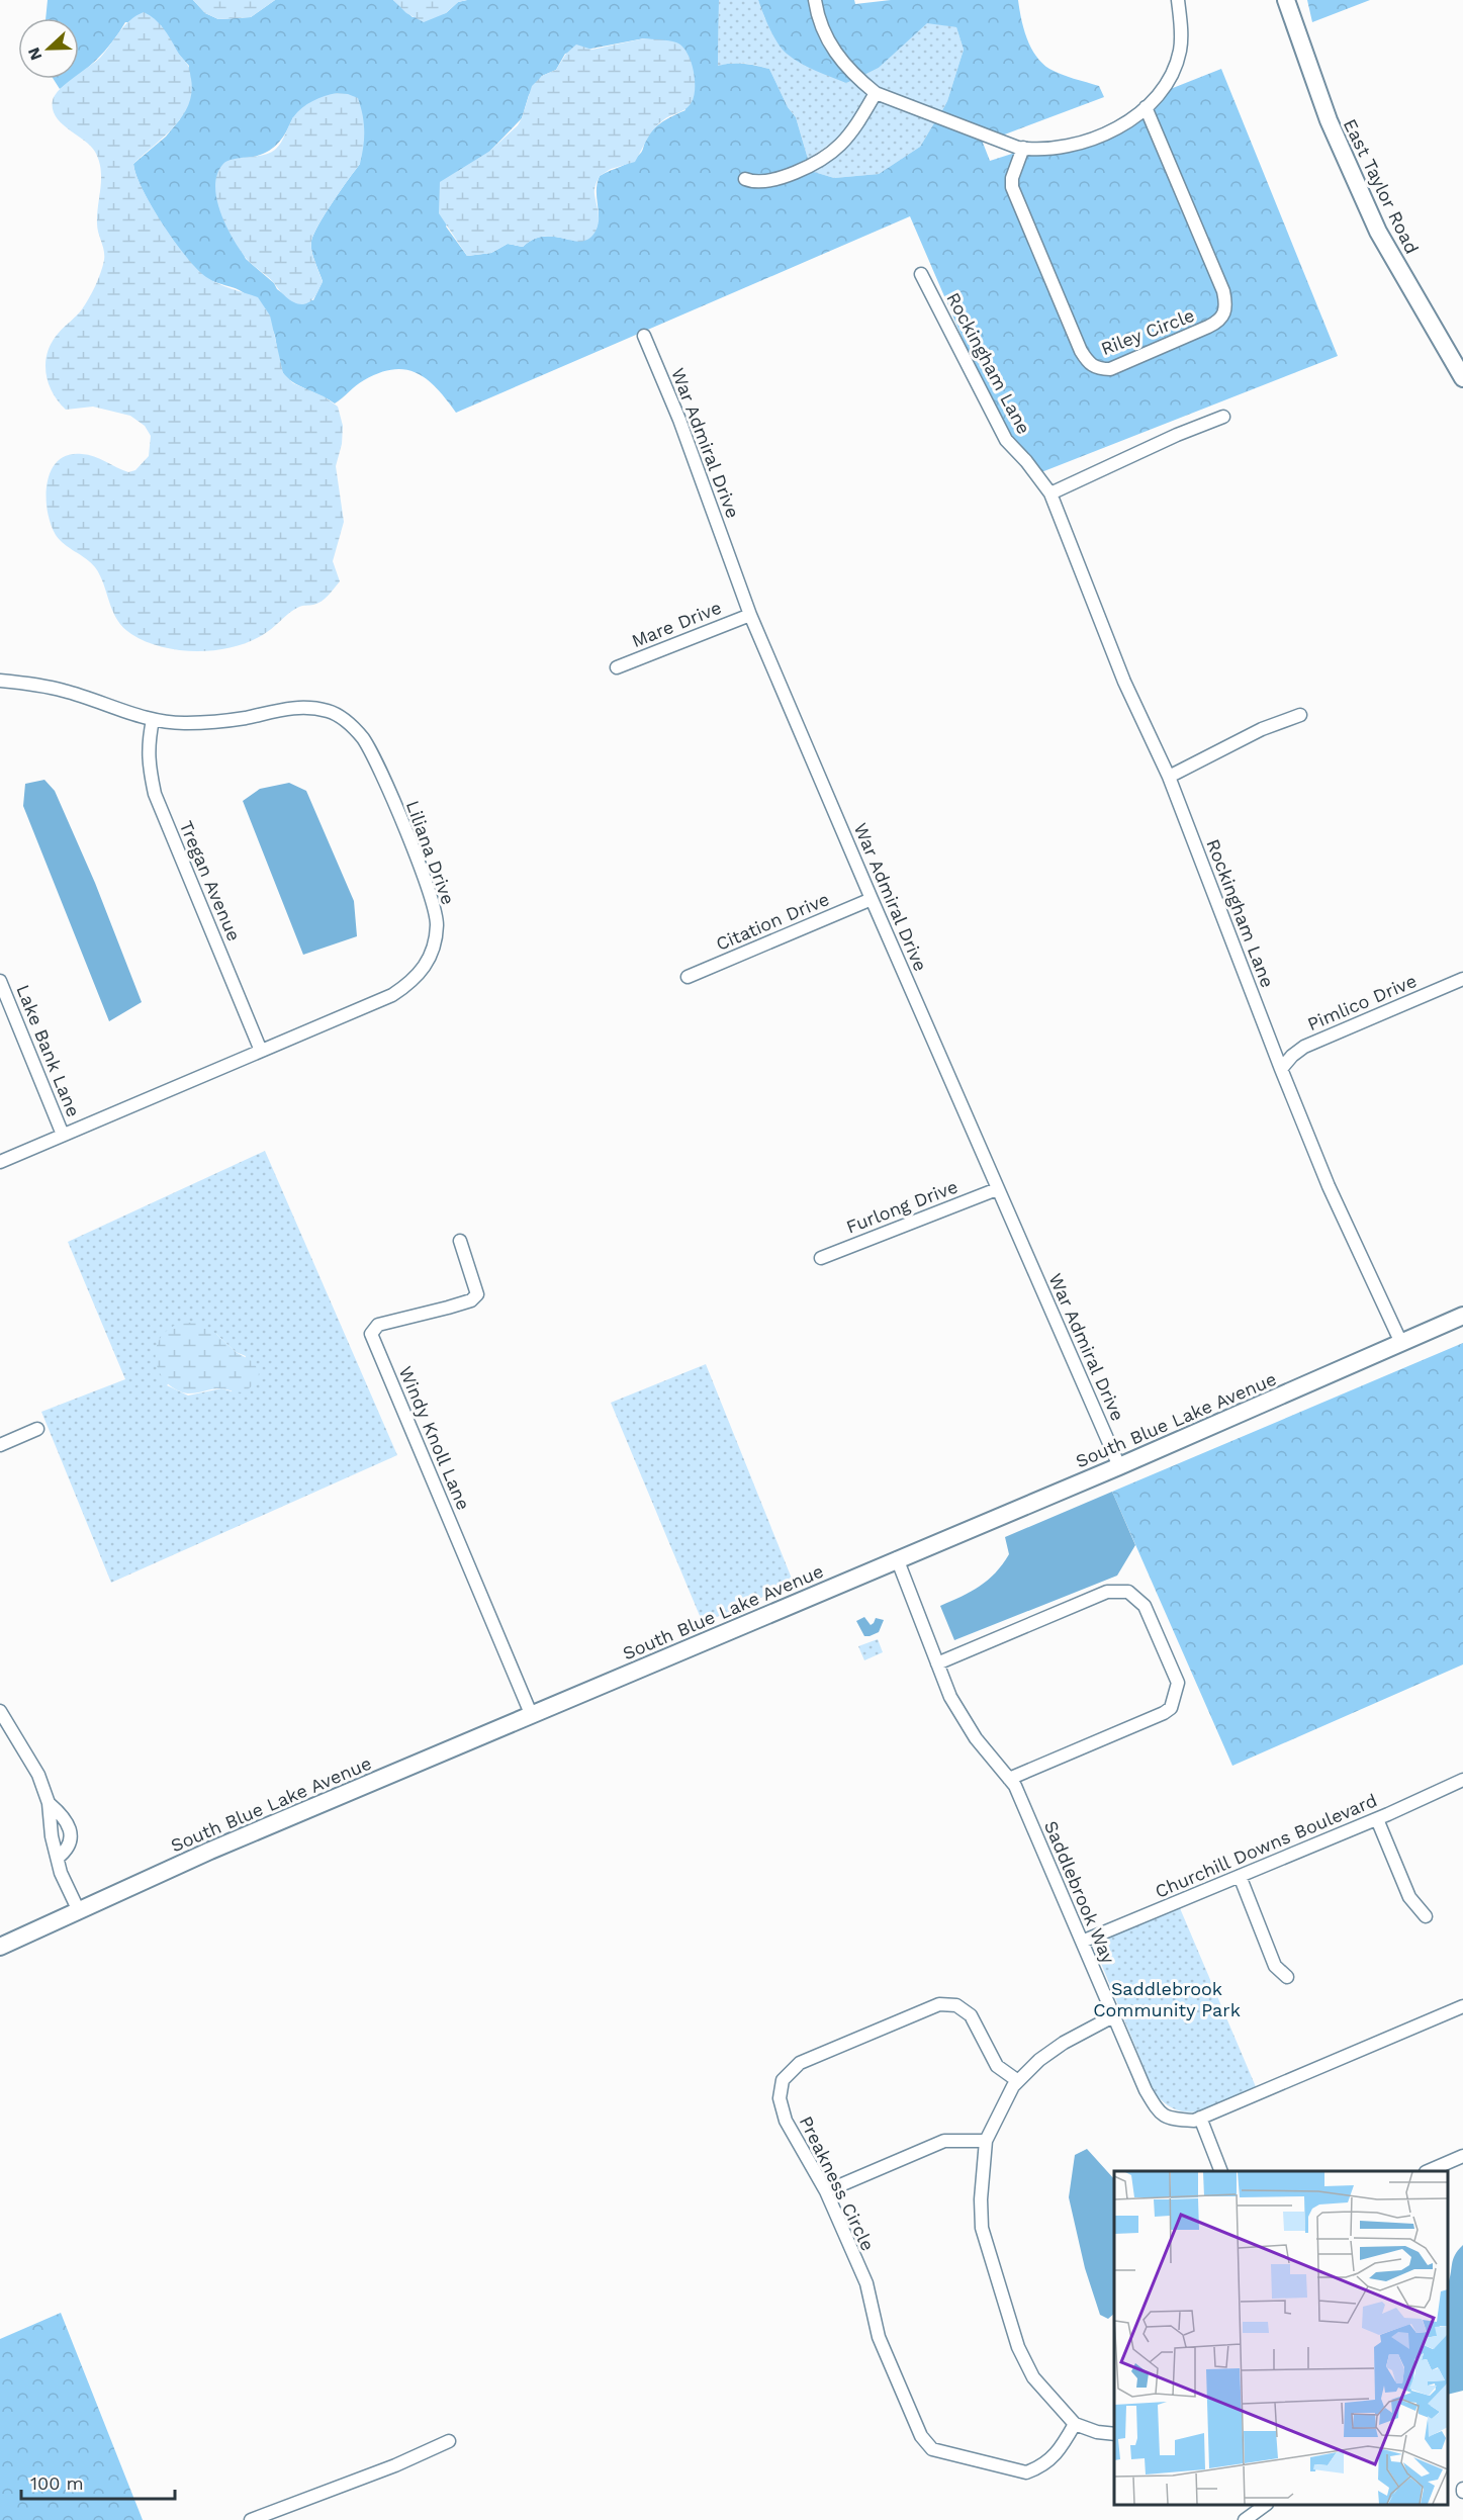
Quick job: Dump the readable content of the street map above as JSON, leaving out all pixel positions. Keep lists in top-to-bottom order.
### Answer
{
  "streets": {
    "main road": ["East Taylor Road", "South Blue Lake Avenue"],
    "street": [
      "Riley Circle",
      "Rockingham Lane",
      "War Admiral Drive",
      "Mare Drive",
      "Liliana Drive",
      "Tregan Avenue",
      "Citation Drive",
      "Pimlico Drive",
      "Lake Bank Lane",
      "Furlong Drive",
      "Windy Knoll Lane",
      "Churchill Downs Boulevard",
      "Saddlebrook Way",
      "Preakness Circle"
    ]
  },
  "crossings": [
    ["Rockingham Lane", "Pimlico Drive"],
    ["Rockingham Lane", "South Blue Lake Avenue"],
    ["War Admiral Drive", "Mare Drive"],
    ["War Admiral Drive", "Citation Drive"],
    ["War Admiral Drive", "Furlong Drive"],
    ["War Admiral Drive", "South Blue Lake Avenue"],
    ["Liliana Drive", "Tregan Avenue"],
    ["Liliana Drive", "Lake Bank Lane"],
    ["South Blue Lake Avenue", "Windy Knoll Lane"],
    ["South Blue Lake Avenue", "Saddlebrook Way"],
    ["Churchill Downs Boulevard", "Saddlebrook Way"]
  ],
  "parks": ["Saddlebrook Community Park"],
  "scale_bar": "100 m",
  "north": "left"
}
